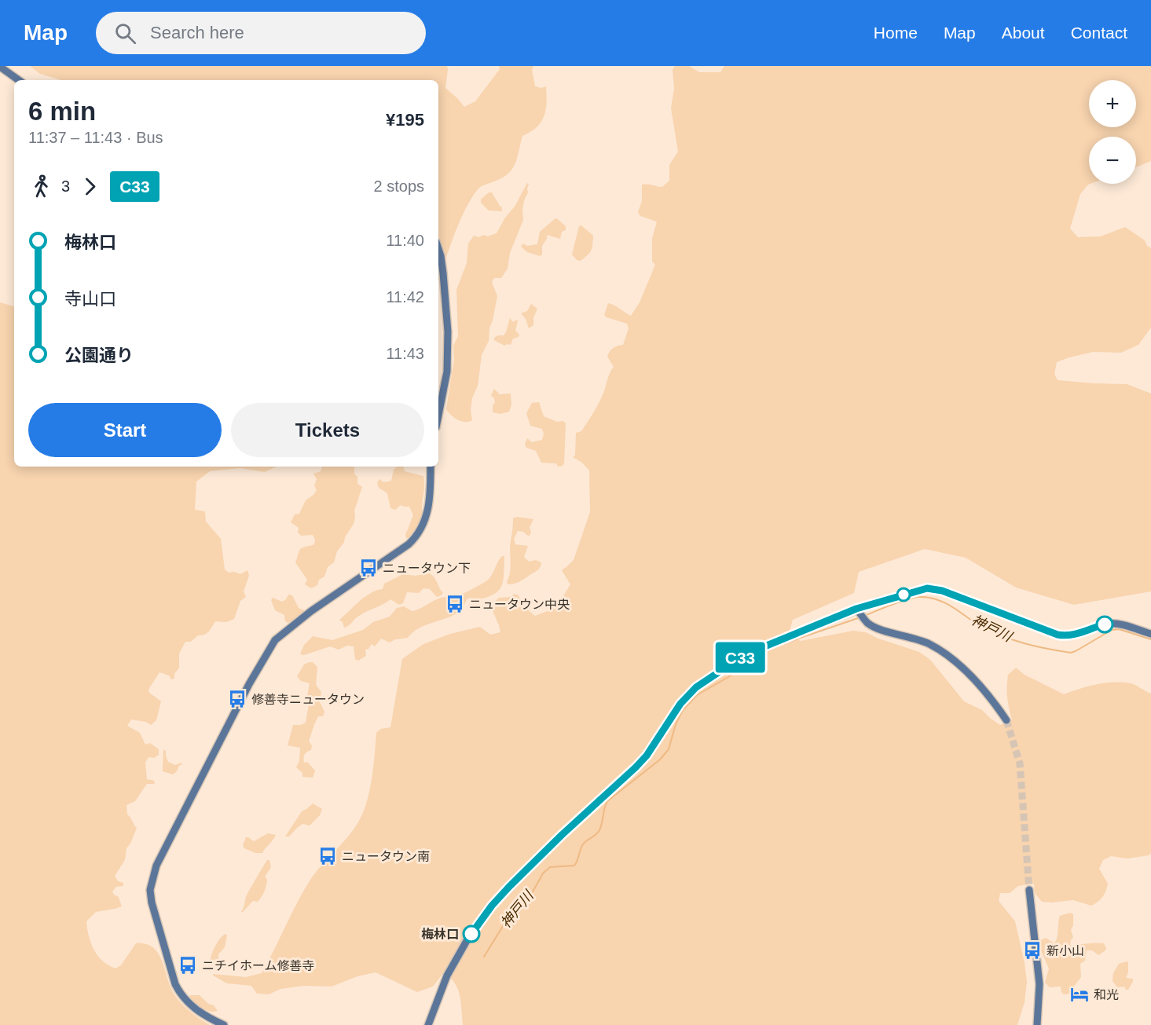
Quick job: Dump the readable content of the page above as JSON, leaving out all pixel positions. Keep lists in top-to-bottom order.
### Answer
{
  "water": ["神戸川"],
  "places": {
    "bus stop": [
      "ニュータウン下",
      "ニュータウン中央",
      "修善寺ニュータウン",
      "ニュータウン南",
      "新小山",
      "ニチイホーム修善寺"
    ],
    "other": ["梅林口"],
    "hotel": ["和光"]
  },
  "lines": ["bus line C33"],
  "page": {
    "header": "Map",
    "search": "Search here",
    "nav": [
      "Home",
      "Map",
      "About",
      "Contact"
    ],
    "on_map": "C33",
    "map_buttons": ["+", "−"],
    "heading": ["6 min", "11:37 – 11:43 · Bus", "¥195"],
    "legs": ["3", "C33", "2 stops"],
    "list": [
      {
        "name": "梅林口",
        "value": "11:40"
      },
      {
        "name": "寺山口",
        "value": "11:42"
      },
      {
        "name": "公園通り",
        "value": "11:43"
      }
    ],
    "buttons": ["Start", "Tickets"]
  }
}
